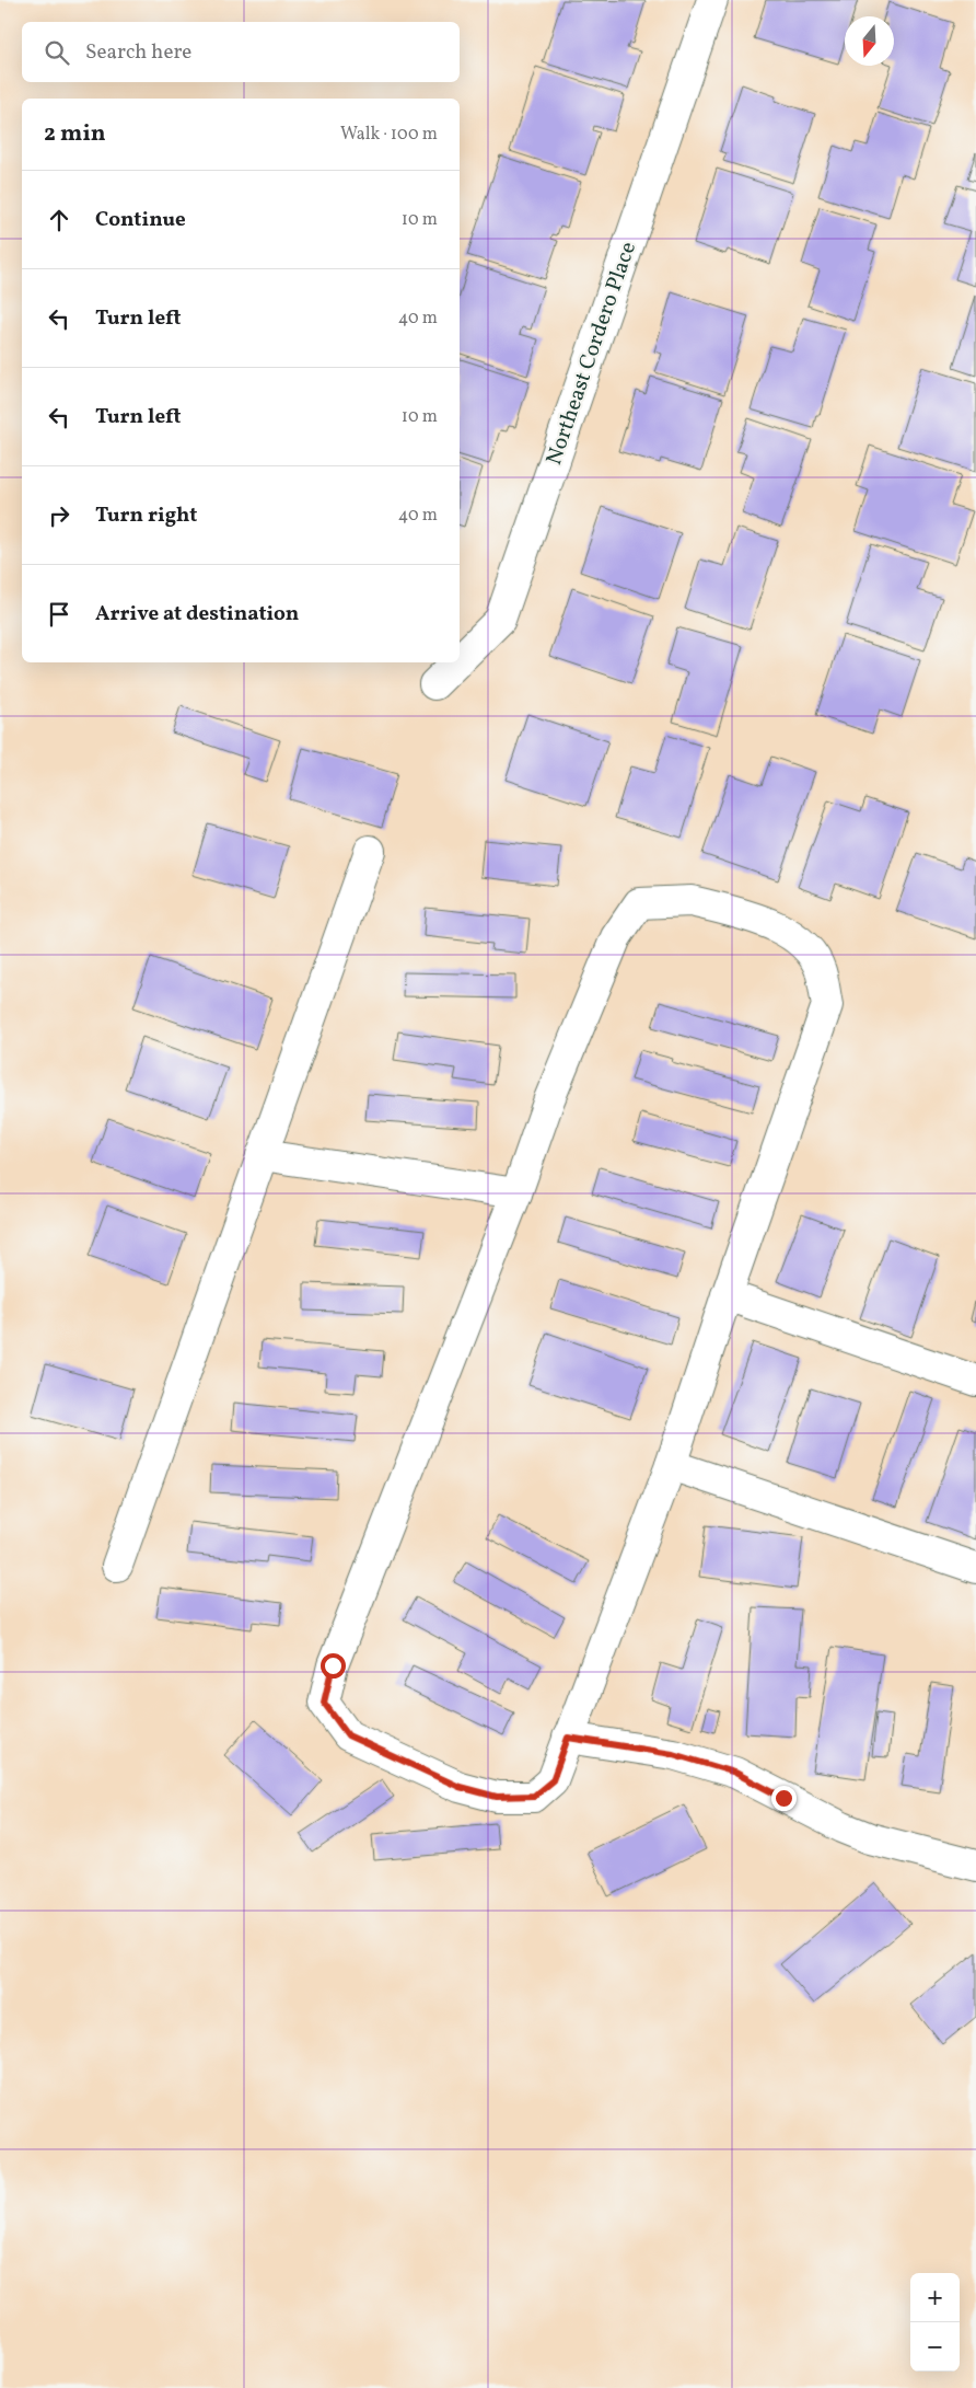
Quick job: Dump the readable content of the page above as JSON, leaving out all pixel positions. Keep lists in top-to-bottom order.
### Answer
{
  "streets": {
    "street": ["Northeast Cordero Place"]
  },
  "north": "bottom",
  "page": {
    "search": "Search here",
    "heading": ["2 min", "Walk · 100 m"],
    "list": [
      ["Continue", "10 m"],
      ["Turn left", "40 m"],
      ["Turn left", "10 m"],
      ["Turn right", "40 m"],
      "Arrive at destination"
    ],
    "map_buttons": ["+", "−"]
  }
}
